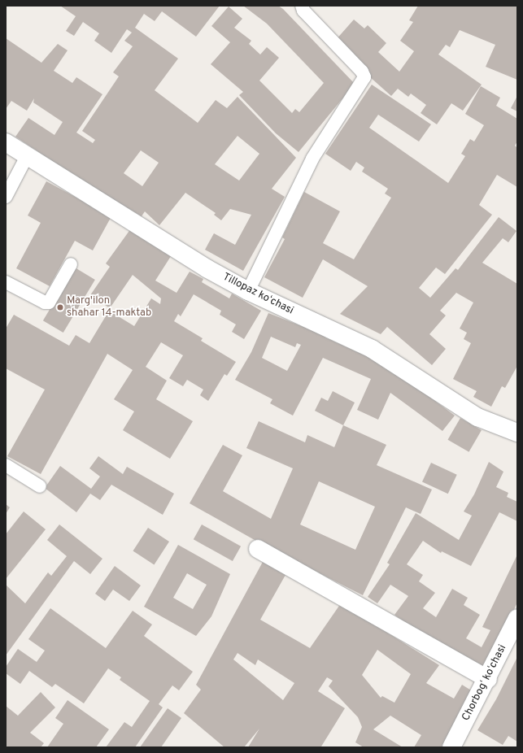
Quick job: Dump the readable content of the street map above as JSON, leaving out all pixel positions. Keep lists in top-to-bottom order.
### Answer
{
  "streets": {
    "street": ["Tillopaz koʻchasi", "Chorbogʻ koʻchasi"]
  },
  "places": ["Marg'ilon shahar 14-maktab"]
}
